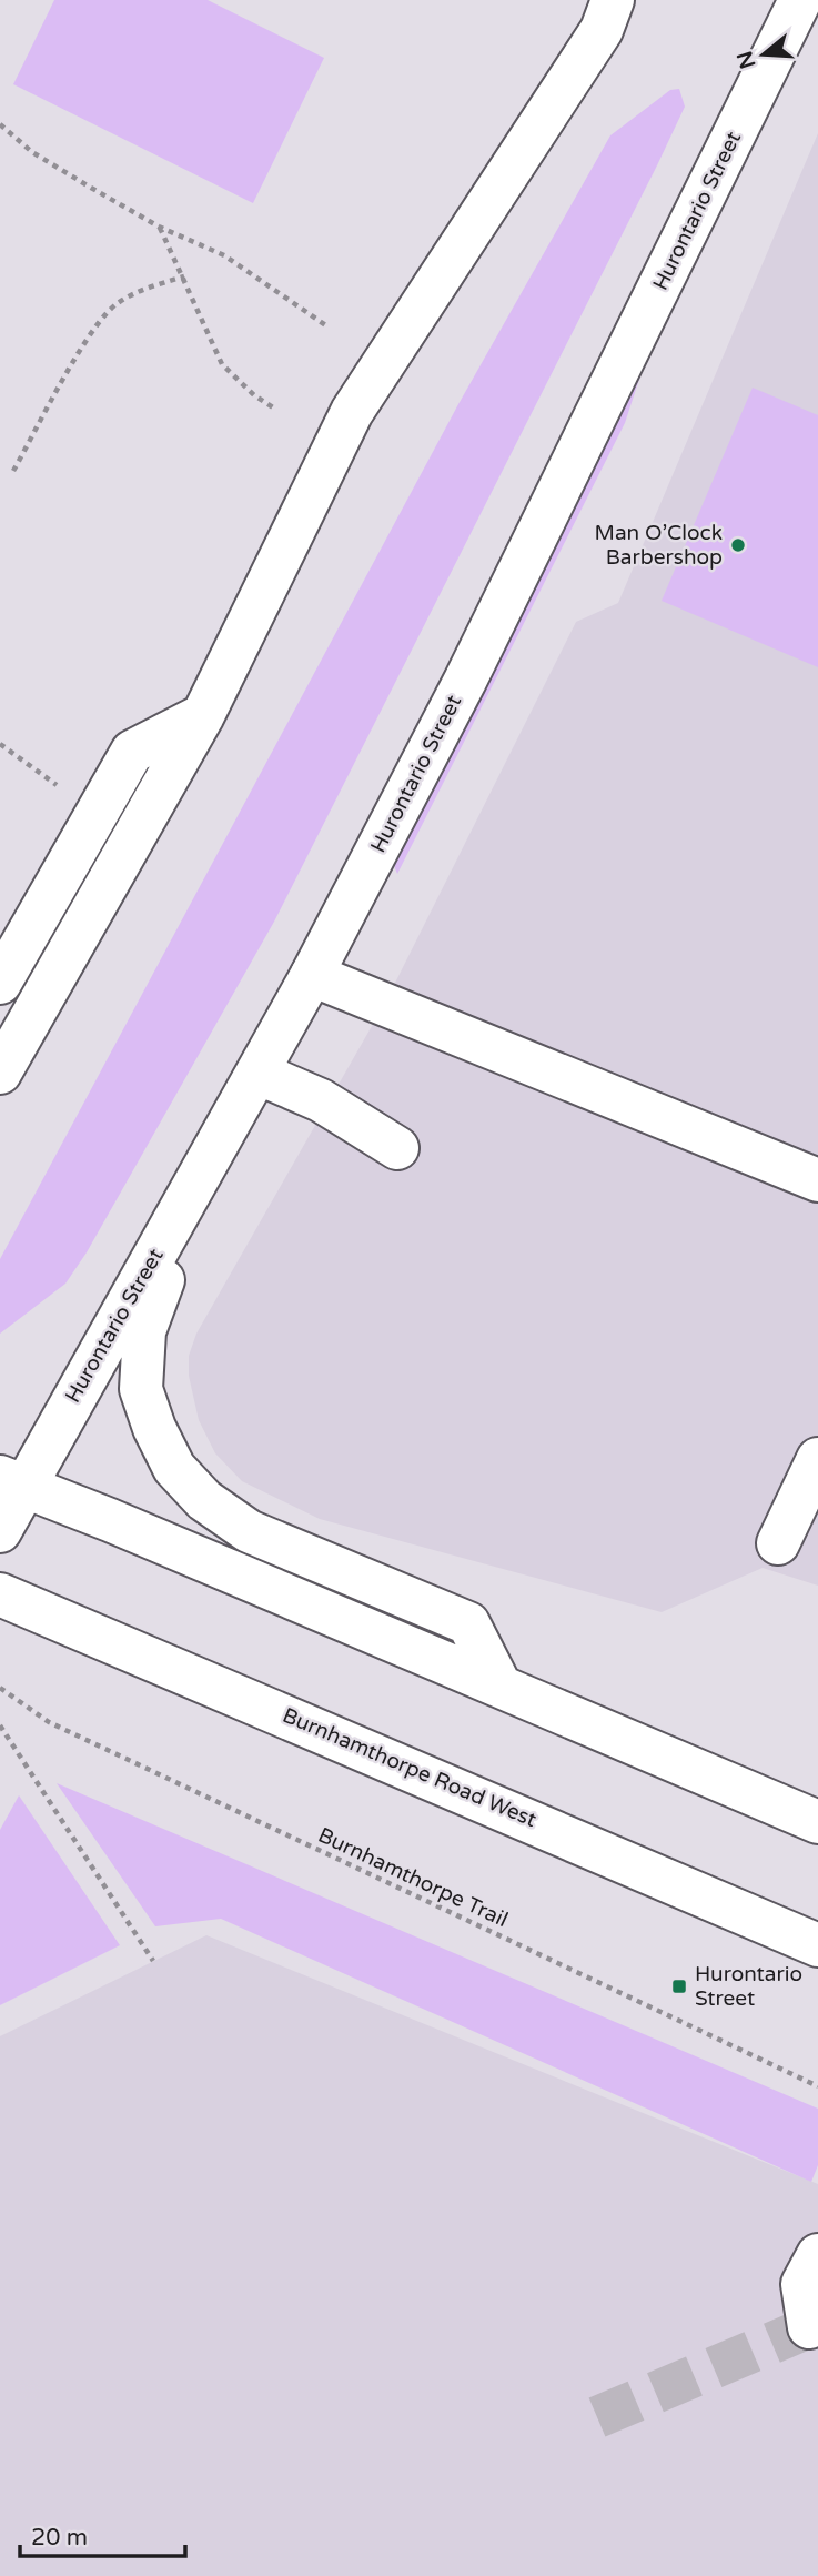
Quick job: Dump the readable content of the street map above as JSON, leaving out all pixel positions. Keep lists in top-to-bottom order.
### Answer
{
  "streets": {
    "main road": ["Hurontario Street", "Burnhamthorpe Road West"],
    "path": ["Burnhamthorpe Trail"]
  },
  "places": {
    "other": ["Man O’Clock Barbershop"],
    "transit": ["Hurontario Street"]
  },
  "scale_bar": "20 m",
  "north": "left"
}
